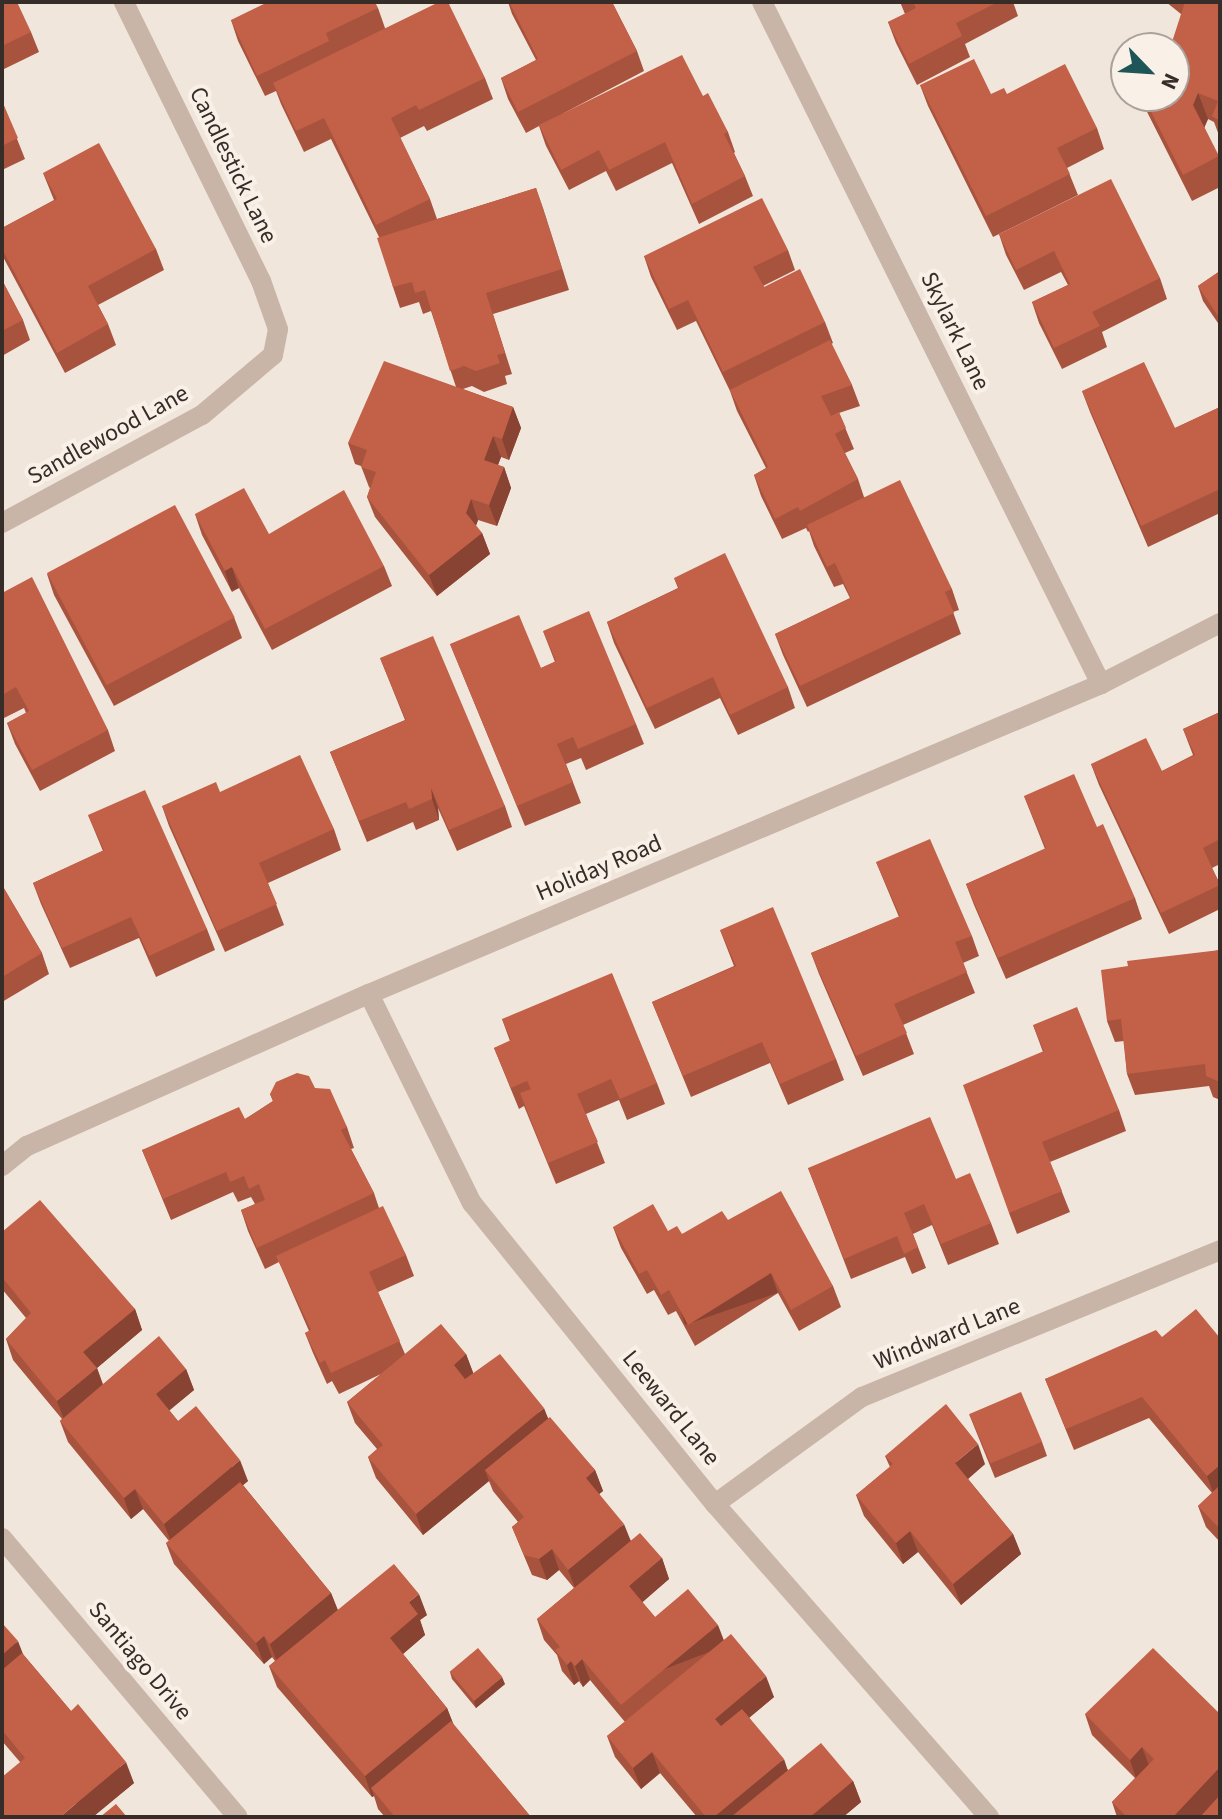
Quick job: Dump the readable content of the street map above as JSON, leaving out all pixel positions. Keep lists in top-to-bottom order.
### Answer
{
  "streets": {
    "street": [
      "Candlestick Lane",
      "Skylark Lane",
      "Sandlewood Lane",
      "Holiday Road",
      "Windward Lane",
      "Leeward Lane",
      "Santiago Drive"
    ]
  },
  "crossings": [
    ["Candlestick Lane", "Sandlewood Lane"],
    ["Skylark Lane", "Holiday Road"],
    ["Holiday Road", "Leeward Lane"],
    ["Windward Lane", "Leeward Lane"]
  ],
  "north": "bottom right"
}
